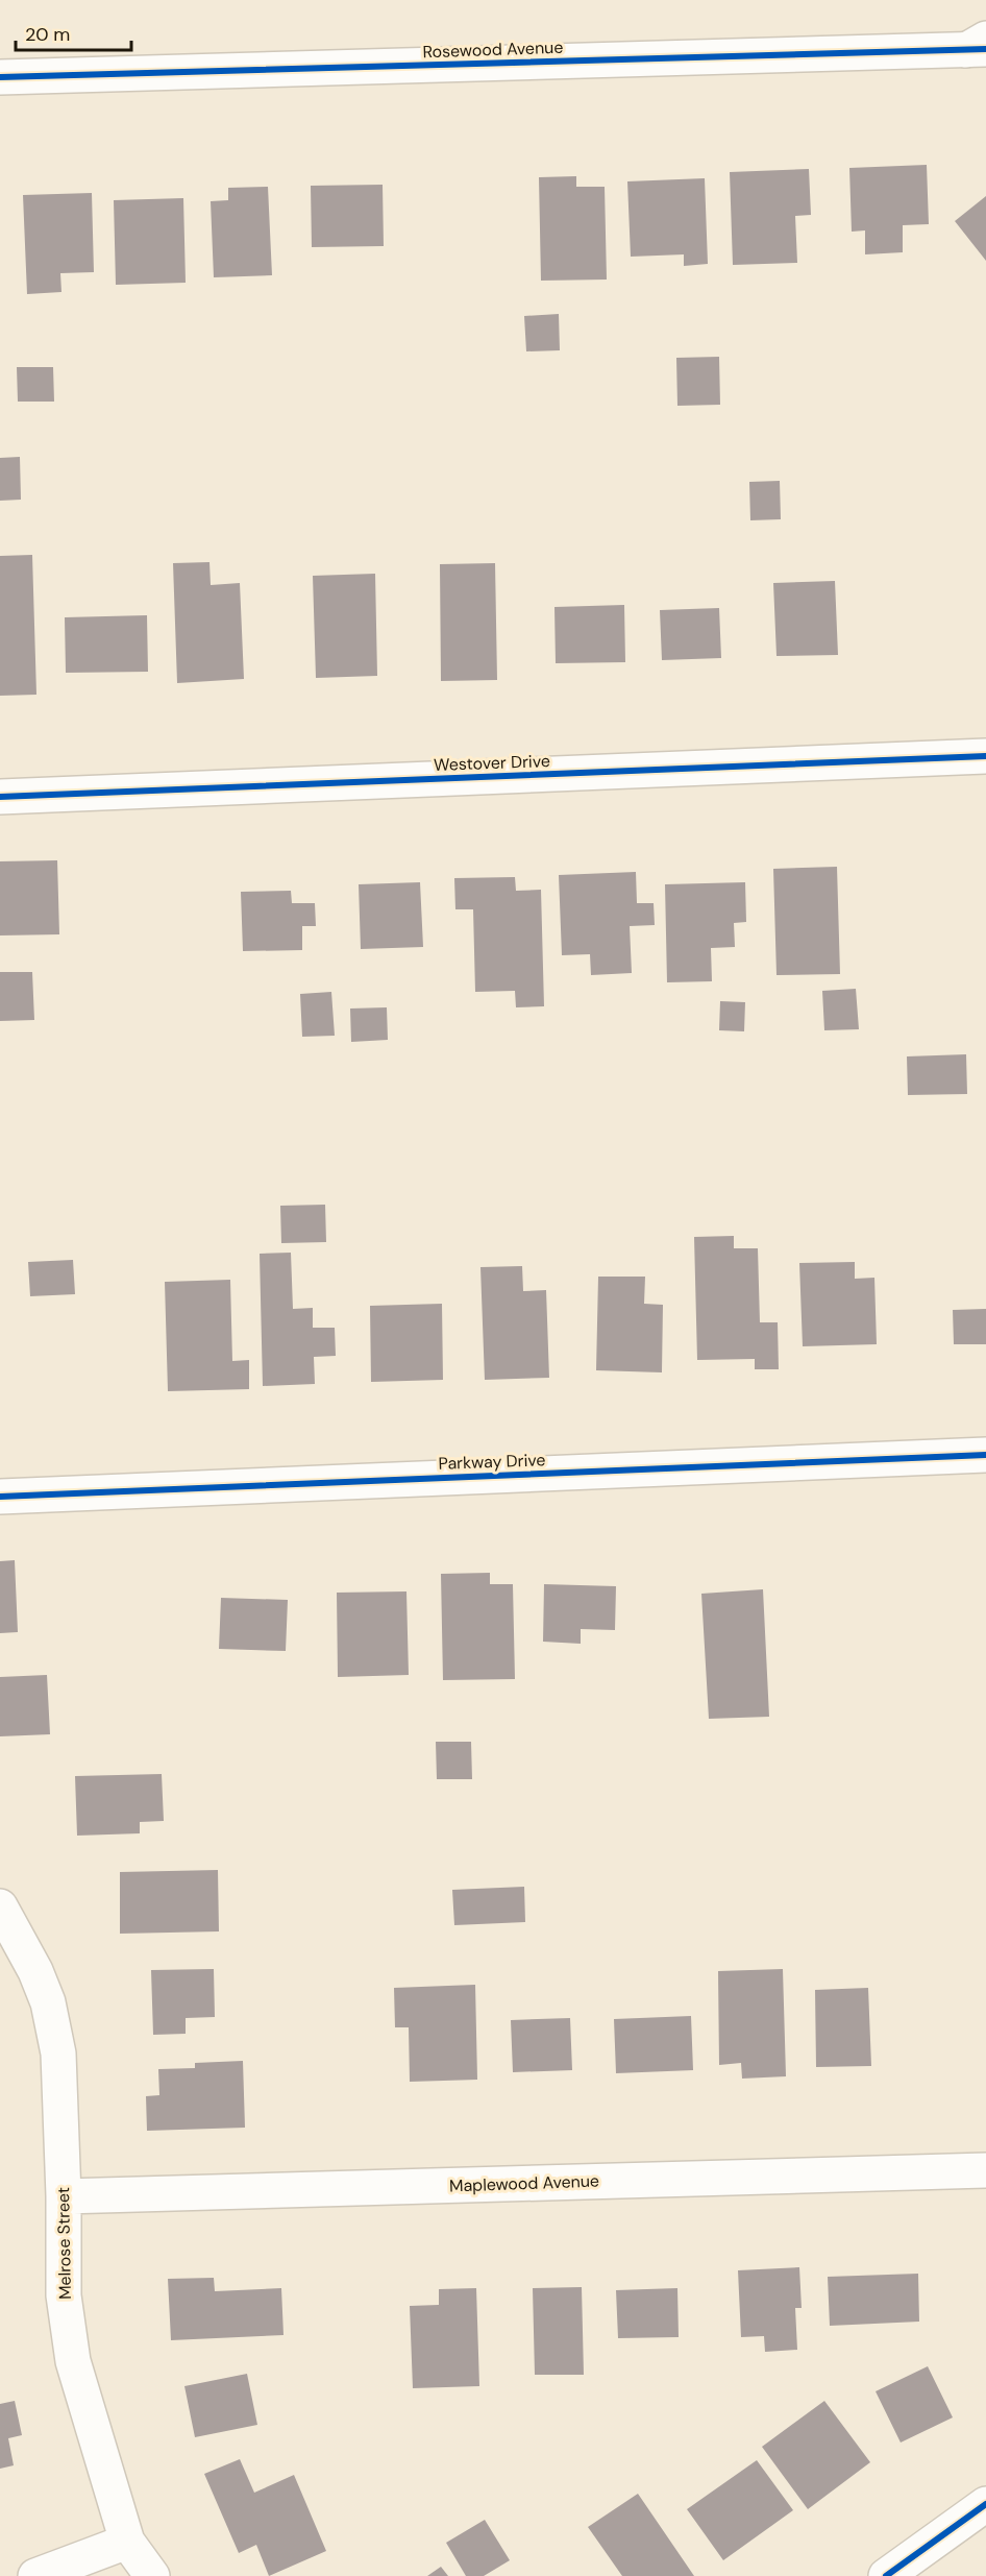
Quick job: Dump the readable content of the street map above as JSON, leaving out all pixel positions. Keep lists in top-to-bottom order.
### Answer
{
  "streets": {
    "street": [
      "Rosewood Avenue",
      "Westover Drive",
      "Parkway Drive",
      "Maplewood Avenue",
      "Melrose Street"
    ]
  },
  "crossings": [
    ["Maplewood Avenue", "Melrose Street"]
  ],
  "scale_bar": "20 m"
}
